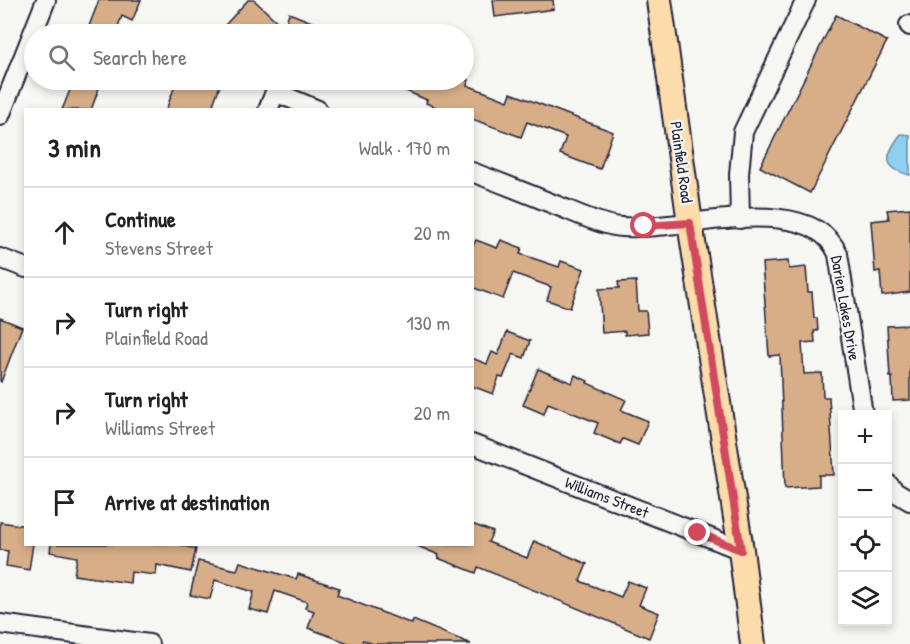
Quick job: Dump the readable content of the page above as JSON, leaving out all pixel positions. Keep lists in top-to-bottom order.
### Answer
{
  "streets": {
    "main road": ["Plainfield Road"],
    "street": ["Darien Lakes Drive", "Williams Street"]
  },
  "crossings": [
    ["Plainfield Road", "Darien Lakes Drive"],
    ["Plainfield Road", "Williams Street"]
  ],
  "page": {
    "search": "Search here",
    "heading": ["3 min", "Walk · 170 m"],
    "list": [
      ["Continue", "Stevens Street", "20 m"],
      ["Turn right", "Plainfield Road", "130 m"],
      ["Turn right", "Williams Street", "20 m"],
      "Arrive at destination"
    ],
    "map_buttons": ["+", "−"]
  }
}
